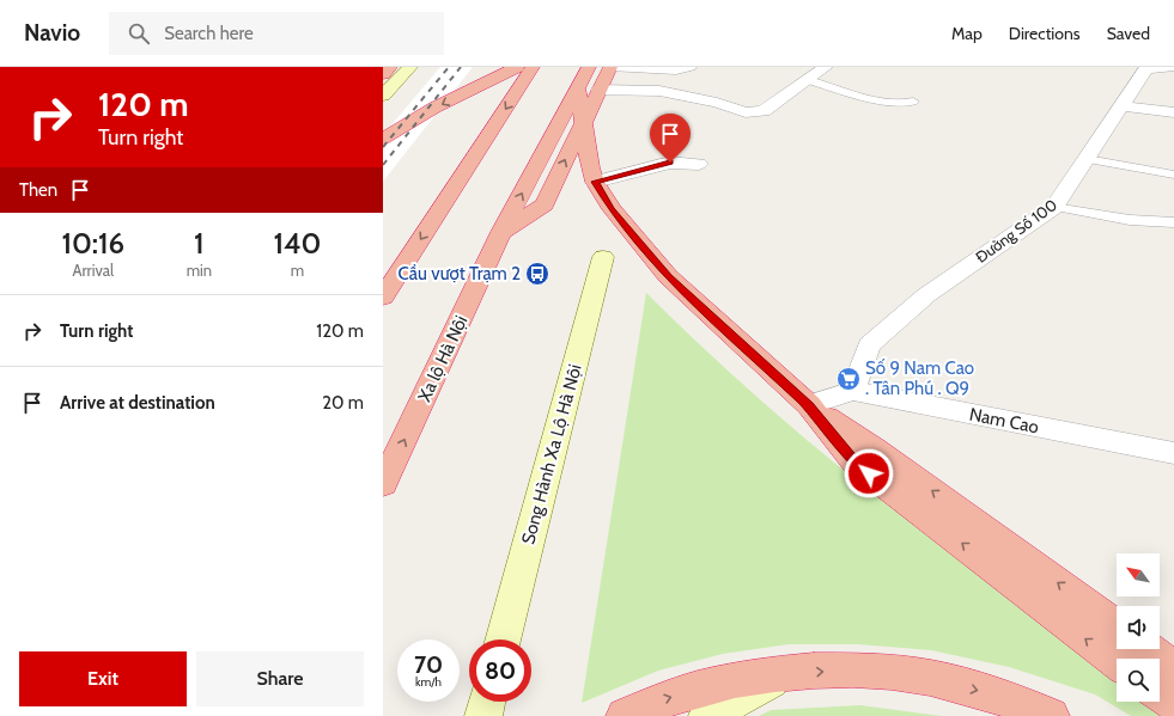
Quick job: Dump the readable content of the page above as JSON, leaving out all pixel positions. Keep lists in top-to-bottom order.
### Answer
{
  "streets": {
    "highway": ["Xa lộ Hà Nội"],
    "main road": ["Song Hành Xa Lộ Hà Nội"],
    "street": ["Đường Số 100", "Nam Cao"]
  },
  "crossings": [
    ["Đường Số 100", "Nam Cao"]
  ],
  "places": {
    "bus stop": ["Cầu vượt Trạm 2"],
    "supermarket": ["Số 9 Nam Cao . Tân Phú . Q9"]
  },
  "north": "top left",
  "page": {
    "header": "Navio",
    "search": "Search here",
    "nav": ["Map", "Directions", "Saved"],
    "turn": ["120 m", "Turn right"],
    "then": "Then",
    "eta": [
      "10:16",
      "Arrival",
      "1",
      "min",
      "140",
      "m"
    ],
    "list": [
      {
        "name": "Turn right",
        "value": "120 m"
      },
      {
        "name": "Arrive at destination",
        "value": "20 m"
      }
    ],
    "speed": "70 km/h",
    "limit": "80",
    "buttons": ["Exit", "Share"]
  }
}
